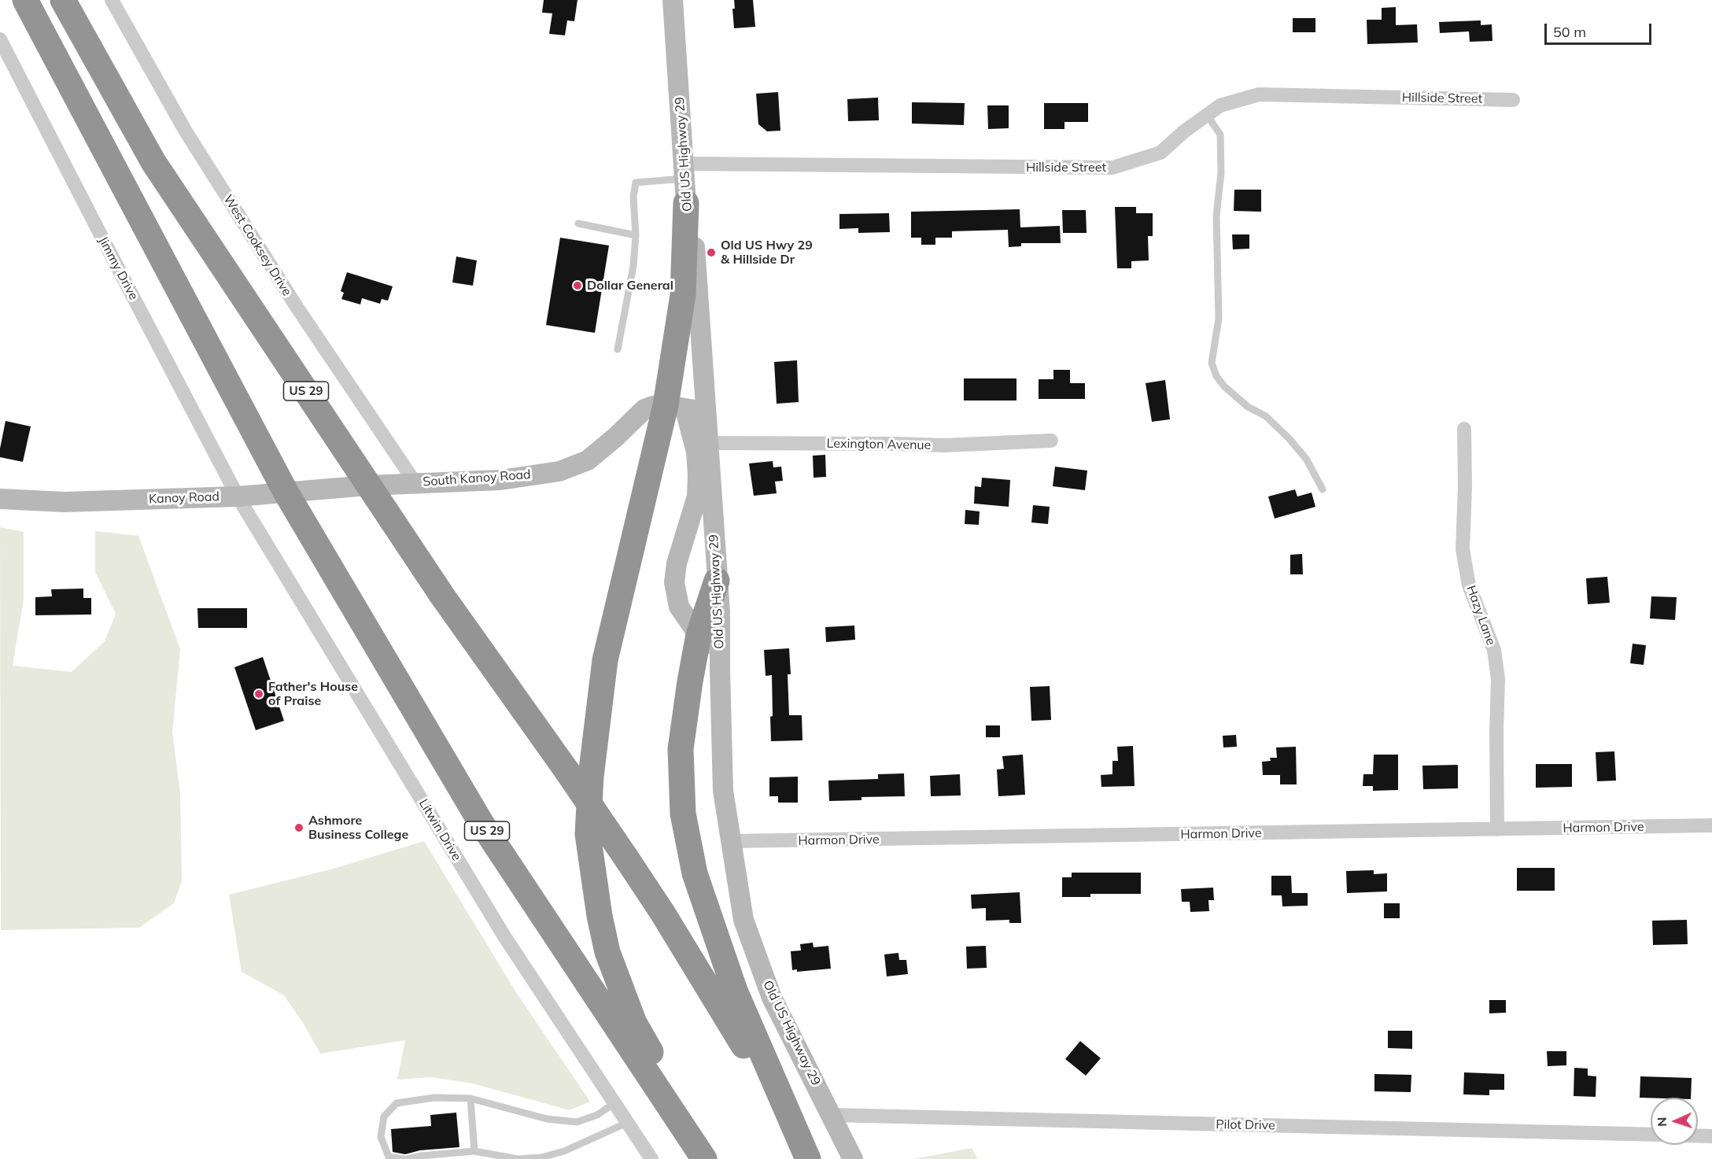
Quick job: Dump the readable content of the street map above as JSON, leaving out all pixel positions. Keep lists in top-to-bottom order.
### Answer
{
  "streets": {
    "highway": ["US 29"],
    "street": [
      "Hillside Street",
      "Old US Highway 29",
      "West Cooksey Drive",
      "Jimmy Drive",
      "Lexington Avenue",
      "South Kanoy Road",
      "Kanoy Road",
      "Hazy Lane",
      "Harmon Drive",
      "Litwin Drive",
      "Pilot Drive"
    ]
  },
  "crossings": [
    ["Hillside Street", "Old US Highway 29"],
    ["Old US Highway 29", "Lexington Avenue"],
    ["Old US Highway 29", "South Kanoy Road"],
    ["Old US Highway 29", "Harmon Drive"],
    ["Old US Highway 29", "Pilot Drive"],
    ["West Cooksey Drive", "South Kanoy Road"],
    ["Jimmy Drive", "Kanoy Road"],
    ["Jimmy Drive", "Litwin Drive"],
    ["US 29", "South Kanoy Road"],
    ["US 29", "Kanoy Road"],
    ["South Kanoy Road", "Kanoy Road"],
    ["Kanoy Road", "Litwin Drive"],
    ["Hazy Lane", "Harmon Drive"]
  ],
  "places": [
    "Old US Hwy 29 & Hillside Dr",
    "Dollar General",
    "Father's House of Praise",
    "Ashmore Business College"
  ],
  "scale_bar": "50 m",
  "north": "left"
}
